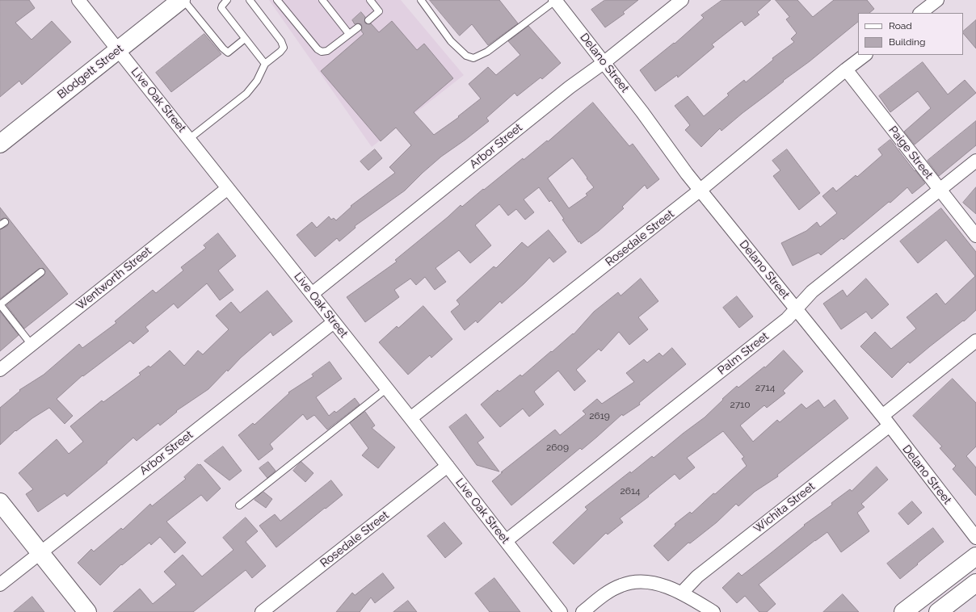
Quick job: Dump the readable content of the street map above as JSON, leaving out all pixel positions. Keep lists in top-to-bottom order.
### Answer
{
  "streets": {
    "main road": ["Blodgett Street"],
    "street": [
      "Delano Street",
      "Live Oak Street",
      "Arbor Street",
      "Paige Street",
      "Rosedale Street",
      "Wentworth Street",
      "Palm Street",
      "Wichita Street"
    ]
  },
  "crossings": [
    ["Delano Street", "Arbor Street"],
    ["Delano Street", "Rosedale Street"],
    ["Delano Street", "Palm Street"],
    ["Delano Street", "Wichita Street"],
    ["Blodgett Street", "Live Oak Street"],
    ["Live Oak Street", "Arbor Street"],
    ["Live Oak Street", "Rosedale Street"],
    ["Live Oak Street", "Wentworth Street"],
    ["Live Oak Street", "Palm Street"],
    ["Paige Street", "Rosedale Street"],
    ["Paige Street", "Palm Street"]
  ],
  "house_numbers": [
    "2714",
    "2710",
    "2619",
    "2609",
    "2614"
  ],
  "legend": ["Road", "Building"]
}
